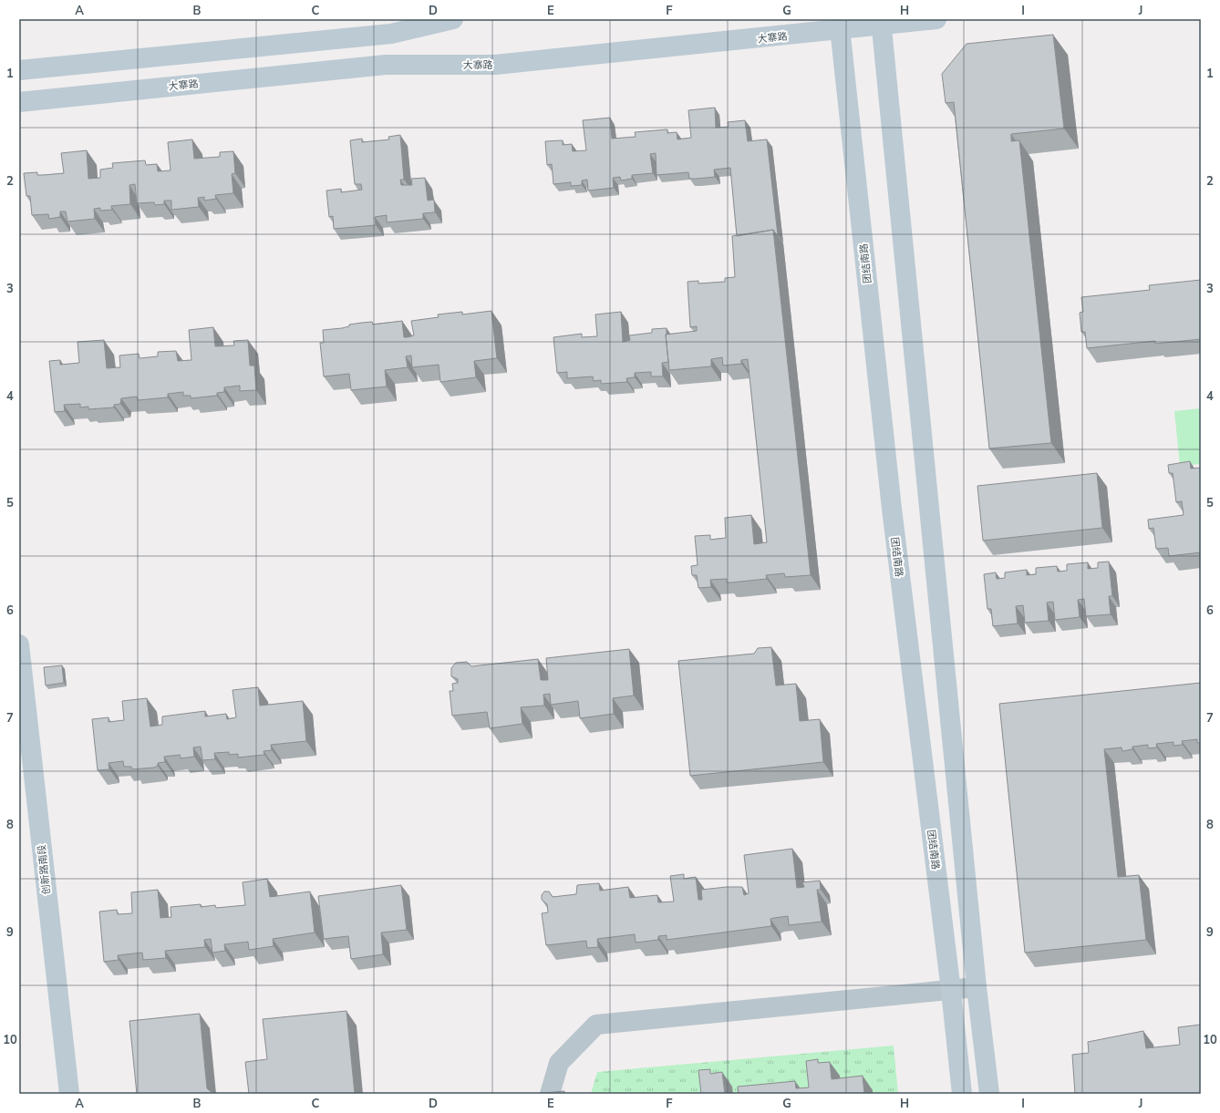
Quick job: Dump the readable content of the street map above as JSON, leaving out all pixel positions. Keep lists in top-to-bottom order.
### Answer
{
  "streets": {
    "main road": ["大寨路", "团结南路", "创新路南段"]
  },
  "crossings": [
    ["大寨路", "团结南路"]
  ],
  "grid": {
    "columns": [
      "A",
      "B",
      "C",
      "D",
      "E",
      "F",
      "G",
      "H",
      "I",
      "J"
    ],
    "rows": [
      "1",
      "2",
      "3",
      "4",
      "5",
      "6",
      "7",
      "8",
      "9",
      "10"
    ]
  }
}
